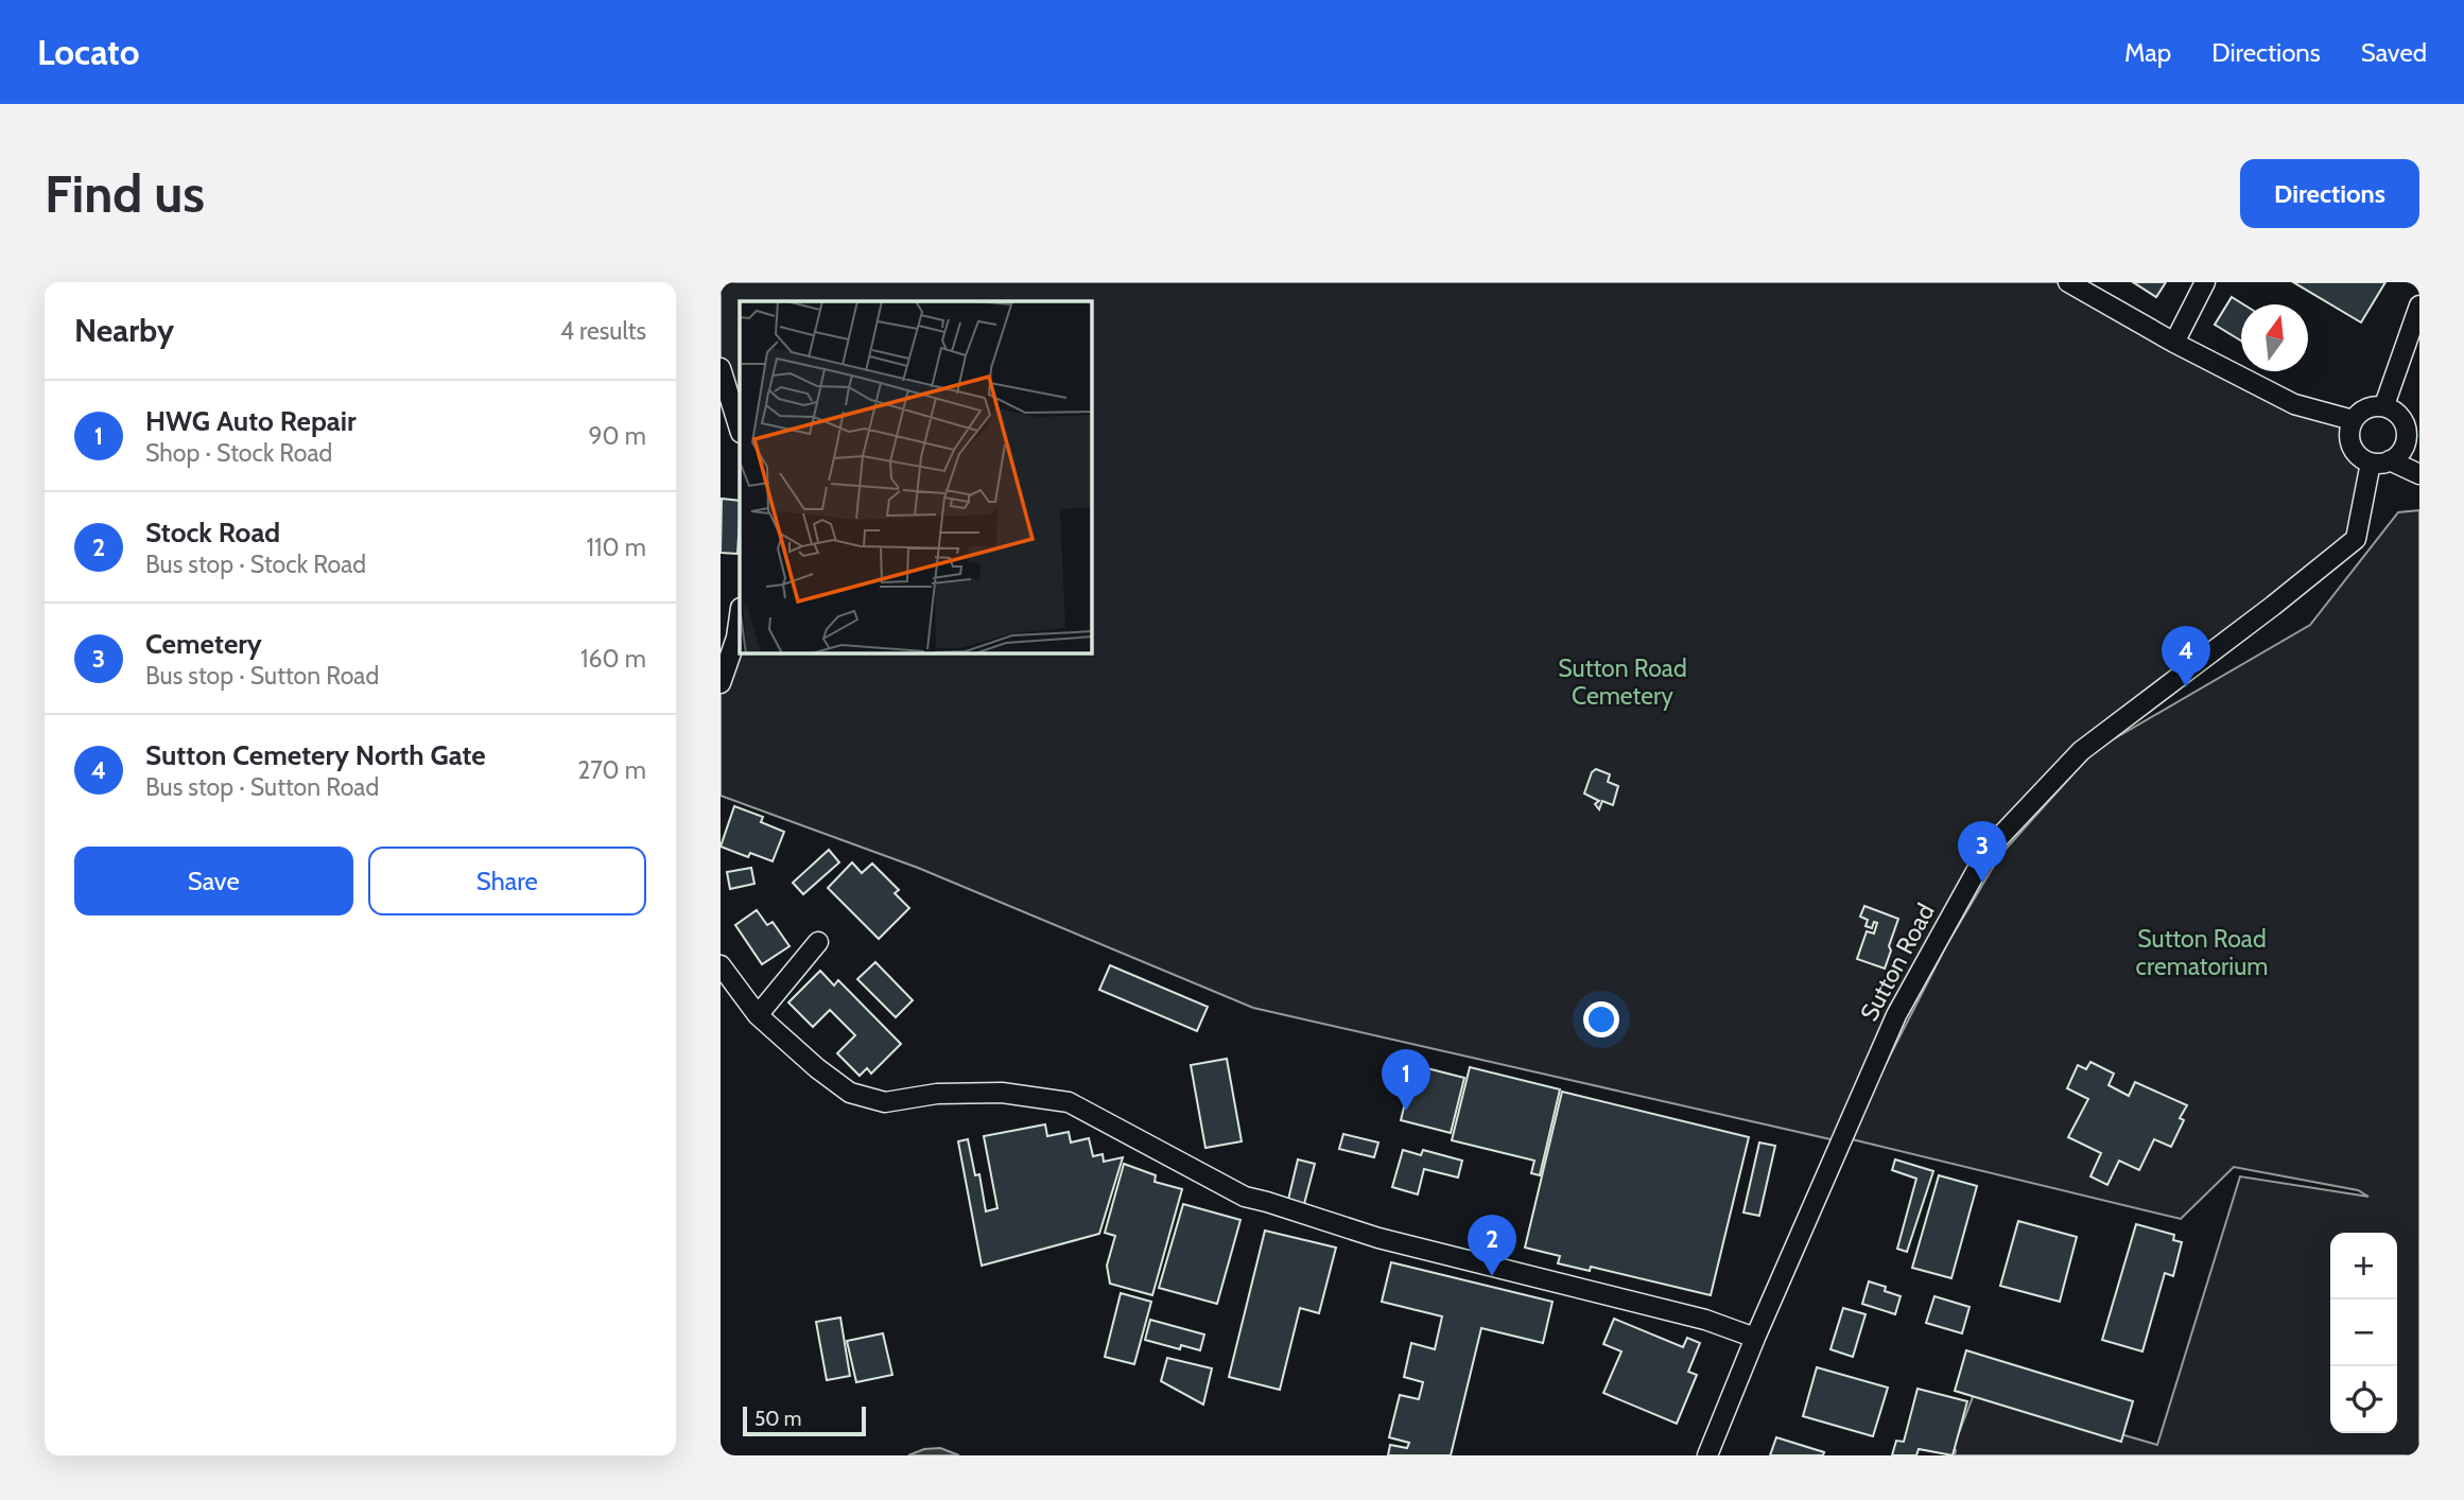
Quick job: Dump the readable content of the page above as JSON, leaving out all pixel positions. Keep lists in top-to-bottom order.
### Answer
{
  "streets": {
    "street": ["Sutton Road"]
  },
  "parks": ["Sutton Road Cemetery", "Sutton Road crematorium"],
  "scale_bar": "50 m",
  "north": "top",
  "page": {
    "header": "Locato",
    "nav": ["Map", "Directions", "Saved"],
    "buttons": [
      "Directions",
      ["Save", "Share"]
    ],
    "title": "Find us",
    "heading": ["Nearby", "4 results"],
    "list": [
      {
        "mark": "1",
        "name": "HWG Auto Repair",
        "note": "Shop · Stock Road",
        "value": "90 m"
      },
      {
        "mark": "2",
        "name": "Stock Road",
        "note": "Bus stop · Stock Road",
        "value": "110 m"
      },
      {
        "mark": "3",
        "name": "Cemetery",
        "note": "Bus stop · Sutton Road",
        "value": "160 m"
      },
      {
        "mark": "4",
        "name": "Sutton Cemetery North Gate",
        "note": "Bus stop · Sutton Road",
        "value": "270 m"
      }
    ],
    "pins": [
      "4",
      "3",
      "1",
      "2"
    ],
    "map_buttons": ["+", "−"],
    "scale": "50 m"
  }
}
